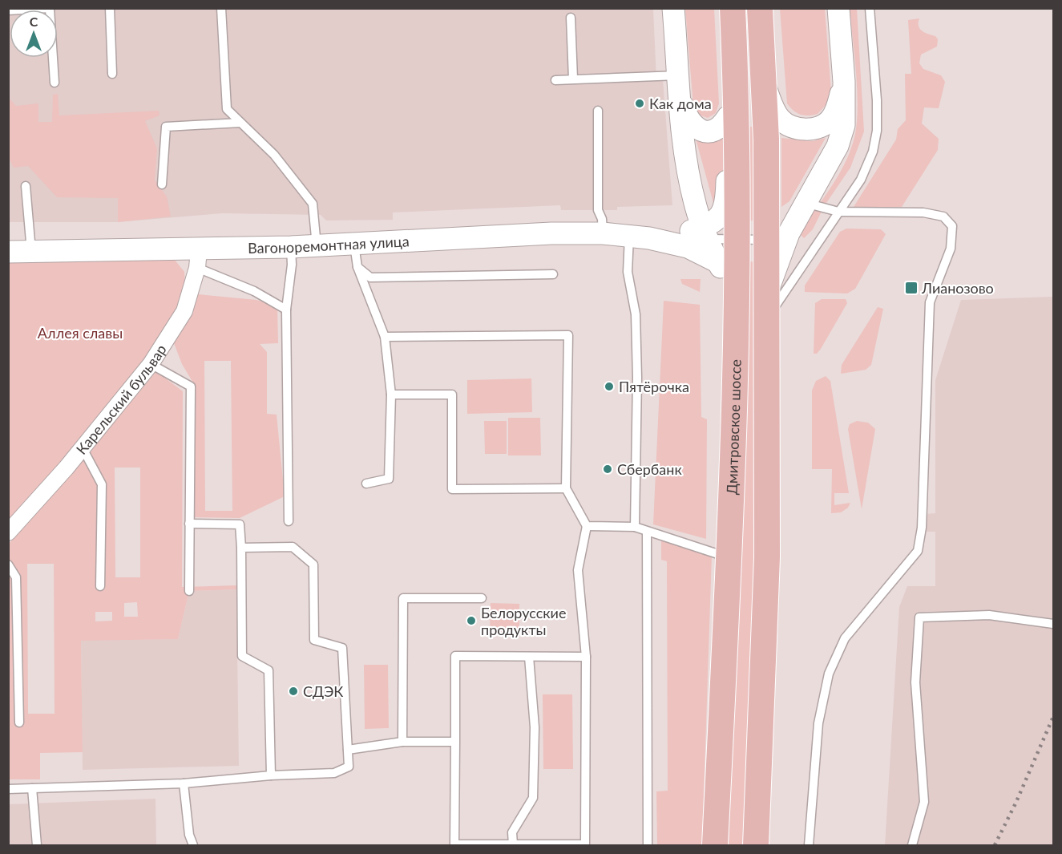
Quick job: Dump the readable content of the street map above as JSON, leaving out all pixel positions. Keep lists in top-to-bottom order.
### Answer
{
  "streets": {
    "main road": ["Дмитровское шоссе"],
    "street": ["Вагоноремонтная улица", "Карельский бульвар"]
  },
  "crossings": [
    ["Вагоноремонтная улица", "Карельский бульвар"]
  ],
  "parks": ["Аллея славы"],
  "places": {
    "other": [
      "Как дома",
      "Пятёрочка",
      "Сбербанк",
      "Белорусские продукты",
      "СДЭК"
    ],
    "transit": ["Лианозово"]
  },
  "north": "top"
}
